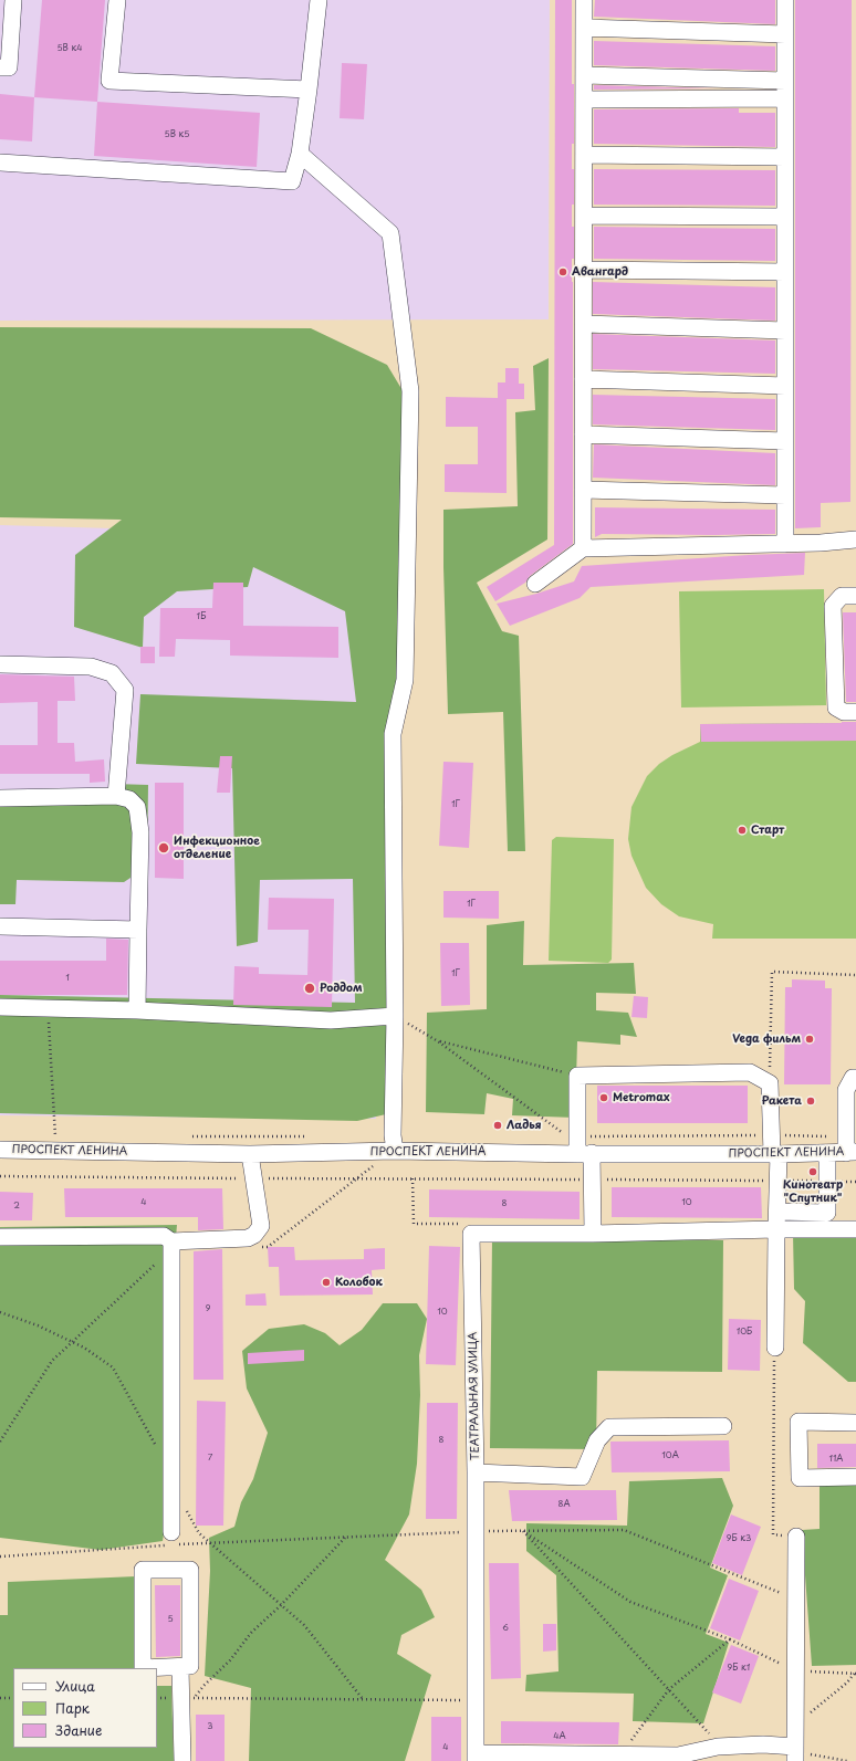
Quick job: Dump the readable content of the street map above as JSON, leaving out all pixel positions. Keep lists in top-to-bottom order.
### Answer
{
  "streets": {
    "street": ["ПРОСПЕКТ ЛЕНИНА", "ТЕАТРАЛЬНАЯ УЛИЦА"]
  },
  "places": [
    "Авангард",
    "Старт",
    "Инфекционное отделение",
    "Роддом",
    "Vega фильм",
    "Metromax",
    "Ракета",
    "Ладья",
    "Кинотеатр \"Спутник\"",
    "Колобок"
  ],
  "house_numbers": [
    "5В к4",
    "5В к5",
    "1Б",
    "1Г",
    "1Г",
    "1Г",
    "1",
    "4",
    "10",
    "8",
    "2",
    "9",
    "10",
    "10Б",
    "8",
    "10А",
    "7",
    "11А",
    "8А",
    "9Б к3",
    "5",
    "6",
    "9Б к1",
    "3",
    "4А",
    "4"
  ],
  "legend": ["Улица", "Парк", "Здание"]
}
